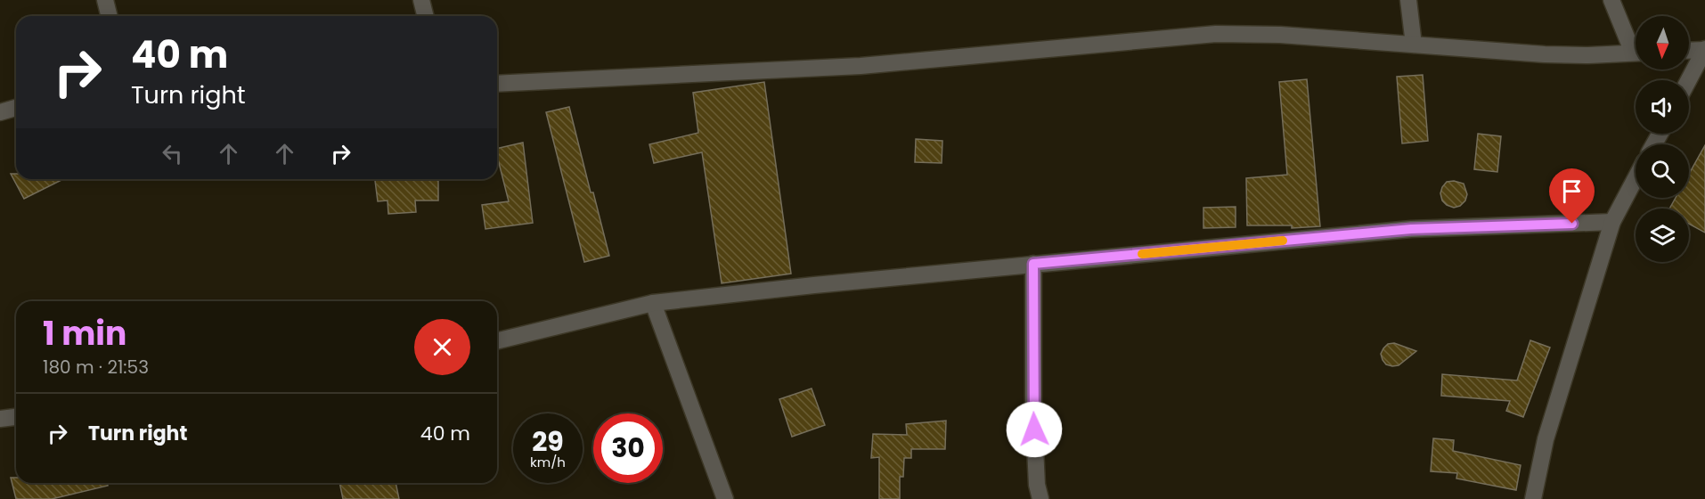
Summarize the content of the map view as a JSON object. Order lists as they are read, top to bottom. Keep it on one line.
{"north":"bottom","page":{"turn":["40 m","Turn right"],"heading":["1 min","180 m · 21:53"],"list":[{"name":"Turn right","value":"40 m"}],"speed":"29 km/h","limit":"30"}}
